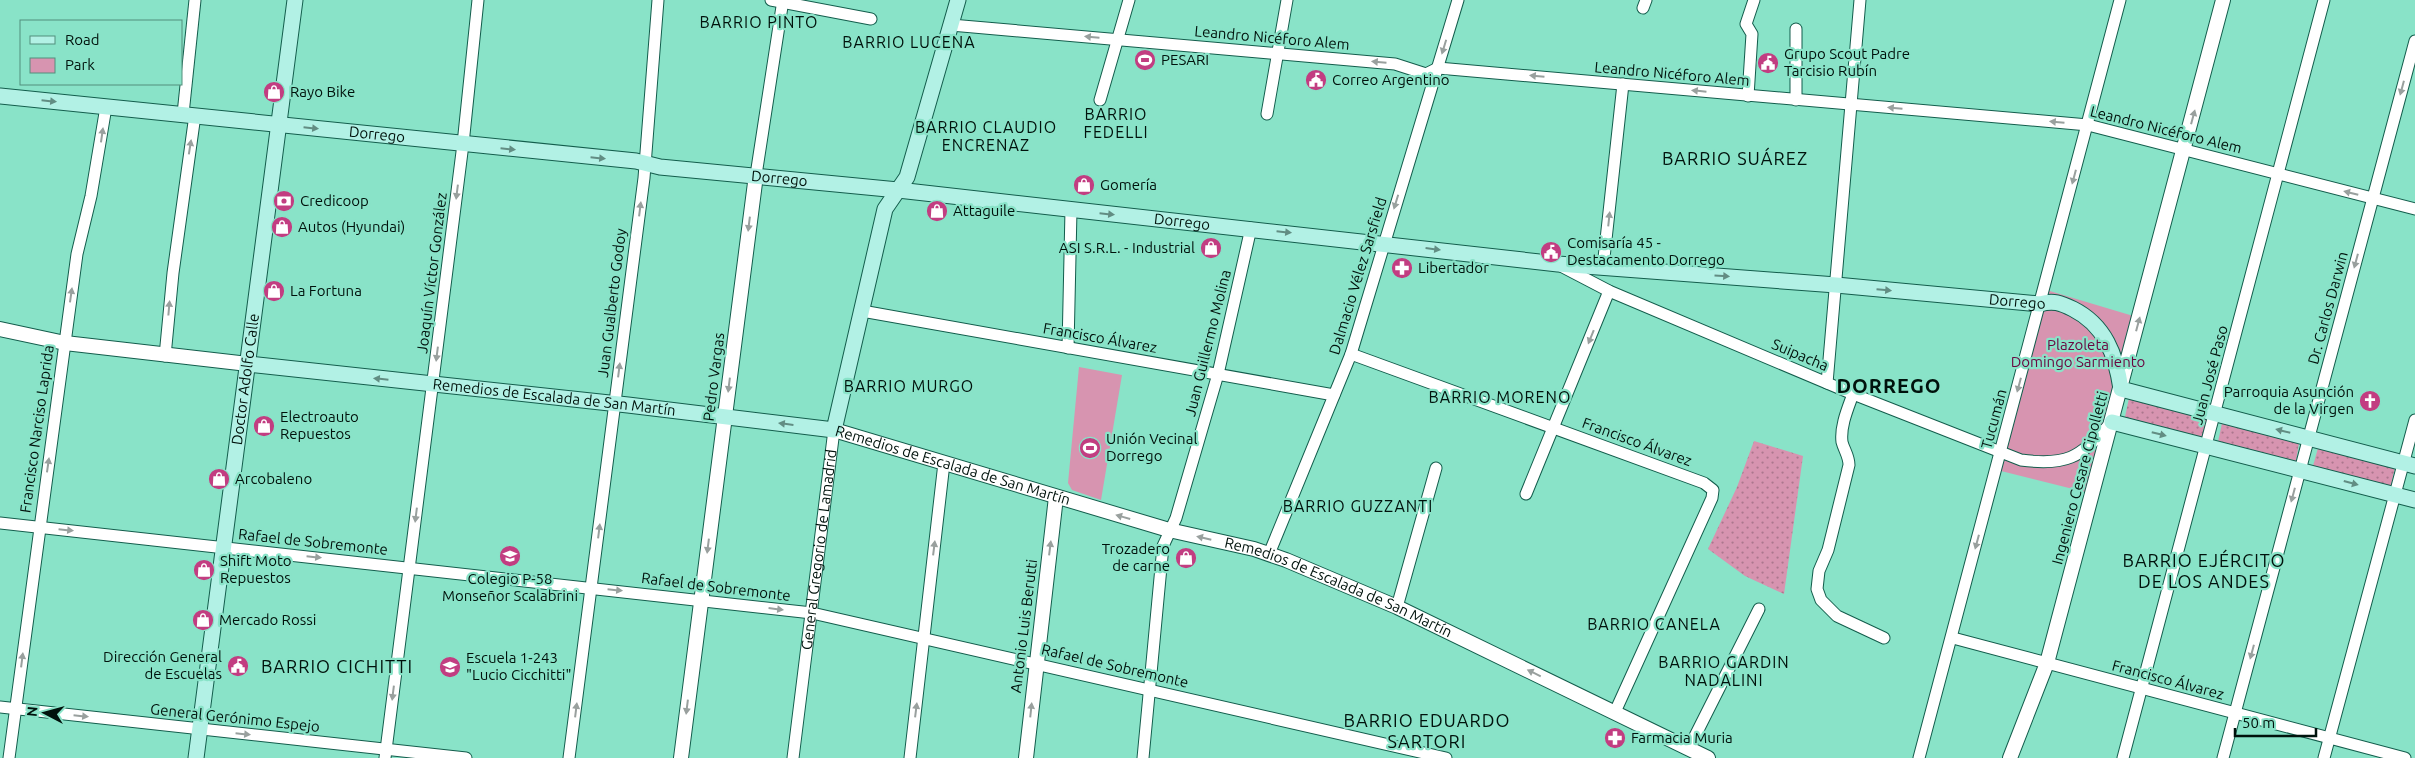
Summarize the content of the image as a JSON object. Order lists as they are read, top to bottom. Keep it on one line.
{"streets":{"main road":["Dorrego","Doctor Adolfo Calle","Remedios de Escalada de San Martín","General Gregorio de Lamadrid"],"street":["Leandro Nicéforo Alem","Joaquín Víctor González","Dalmacio Vélez Sarsfield","Juan Gualberto Godoy","Dr. Carlos Darwin","Francisco Álvarez","Juan Guillermo Molina","Suipacha","Juan José Paso","Pedro Vargas","Tucumán","Francisco Narciso Laprida","Ingeniero Cesare Cipolletti","Rafael de Sobremonte","Antonio Luis Berutti","General Gerónimo Espejo"]},"crossings":[["Leandro Nicéforo Alem","Dalmacio Vélez Sarsfield"],["Leandro Nicéforo Alem","Dr. Carlos Darwin"],["Leandro Nicéforo Alem","Juan José Paso"],["Leandro Nicéforo Alem","Tucumán"],["Leandro Nicéforo Alem","Ingeniero Cesare Cipolletti"],["Leandro Nicéforo Alem","General Gregorio de Lamadrid"],["Dorrego","Joaquín Víctor González"],["Dorrego","Dalmacio Vélez Sarsfield"],["Dorrego","Juan Gualberto Godoy"],["Dorrego","Juan Guillermo Molina"],["Dorrego","Suipacha"],["Dorrego","Pedro Vargas"],["Dorrego","Doctor Adolfo Calle"],["Dorrego","Tucumán"],["Dorrego","Francisco Narciso Laprida"],["Dorrego","Ingeniero Cesare Cipolletti"],["Dorrego","General Gregorio de Lamadrid"],["Joaquín Víctor González","Remedios de Escalada de San Martín"],["Joaquín Víctor González","Rafael de Sobremonte"],["Joaquín Víctor González","General Gerónimo Espejo"],["Dalmacio Vélez Sarsfield","Francisco Álvarez"],["Dalmacio Vélez Sarsfield","Remedios de Escalada de San Martín"],["Juan Gualberto Godoy","Remedios de Escalada de San Martín"],["Juan Gualberto Godoy","Rafael de Sobremonte"],["Dr. Carlos Darwin","Francisco Álvarez"],["Francisco Álvarez","Juan Guillermo Molina"],["Francisco Álvarez","Juan José Paso"],["Francisco Álvarez","Remedios de Escalada de San Martín"],["Francisco Álvarez","Tucumán"],["Francisco Álvarez","Ingeniero Cesare Cipolletti"],["Francisco Álvarez","General Gregorio de Lamadrid"],["Juan Guillermo Molina","Remedios de Escalada de San Martín"],["Juan Guillermo Molina","Rafael de Sobremonte"],["Suipacha","Tucumán"],["Suipacha","Ingeniero Cesare Cipolletti"],["Pedro Vargas","Remedios de Escalada de San Martín"],["Pedro Vargas","Rafael de Sobremonte"],["Doctor Adolfo Calle","Remedios de Escalada de San Martín"],["Doctor Adolfo Calle","Rafael de Sobremonte"],["Doctor Adolfo Calle","General Gerónimo Espejo"],["Remedios de Escalada de San Martín","Francisco Narciso Laprida"],["Remedios de Escalada de San Martín","General Gregorio de Lamadrid"],["Remedios de Escalada de San Martín","Antonio Luis Berutti"],["Francisco Narciso Laprida","Rafael de Sobremonte"],["Francisco Narciso Laprida","General Gerónimo Espejo"],["Rafael de Sobremonte","General Gregorio de Lamadrid"],["Rafael de Sobremonte","Antonio Luis Berutti"]],"one_way":["Leandro Nicéforo Alem","Dorrego","Joaquín Víctor González","Dalmacio Vélez Sarsfield","Juan Gualberto Godoy","Pedro Vargas","Remedios de Escalada de San Martín","Tucumán","Ingeniero Cesare Cipolletti","Rafael de Sobremonte","General Gerónimo Espejo"],"districts":["BARRIO PINTO","BARRIO LUCENA","BARRIO FEDELLI","BARRIO CLAUDIO ENCRENAZ","BARRIO SUÁREZ","BARRIO MURGO","DORREGO","BARRIO MORENO","BARRIO GUZZANTI","BARRIO EJÉRCITO DE LOS ANDES","BARRIO CANELA","BARRIO GARDIN NADALINI","BARRIO CICHITTI","BARRIO EDUARDO SARTORI"],"parks":["Plazoleta Domingo Sarmiento"],"places":{"sports":["PESARI","Unión Vecinal Dorrego"],"public building":["Grupo Scout Padre Tarcisio Rubín","Correo Argentino","Comisaría 45 - Destacamento Dorrego","Dirección General de Escuelas"],"shop":["Rayo Bike","Gomería","Attaguile","Autos (Hyundai)","ASI S.R.L. - Industrial","La Fortuna","Electroauto Repuestos","Arcobaleno","Trozadero de carne","Shift Moto Repuestos","Mercado Rossi"],"bank":["Credicoop"],"pharmacy":["Libertador","Farmacia Muria"],"church":["Parroquia Asunción de la Virgen"],"school or university":["Colegio P-58 Monseñor Scalabrini","Escuela 1-243 \"Lucio Cicchitti\""]},"legend":["Road","Park"],"scale_bar":"50 m","north":"left"}
